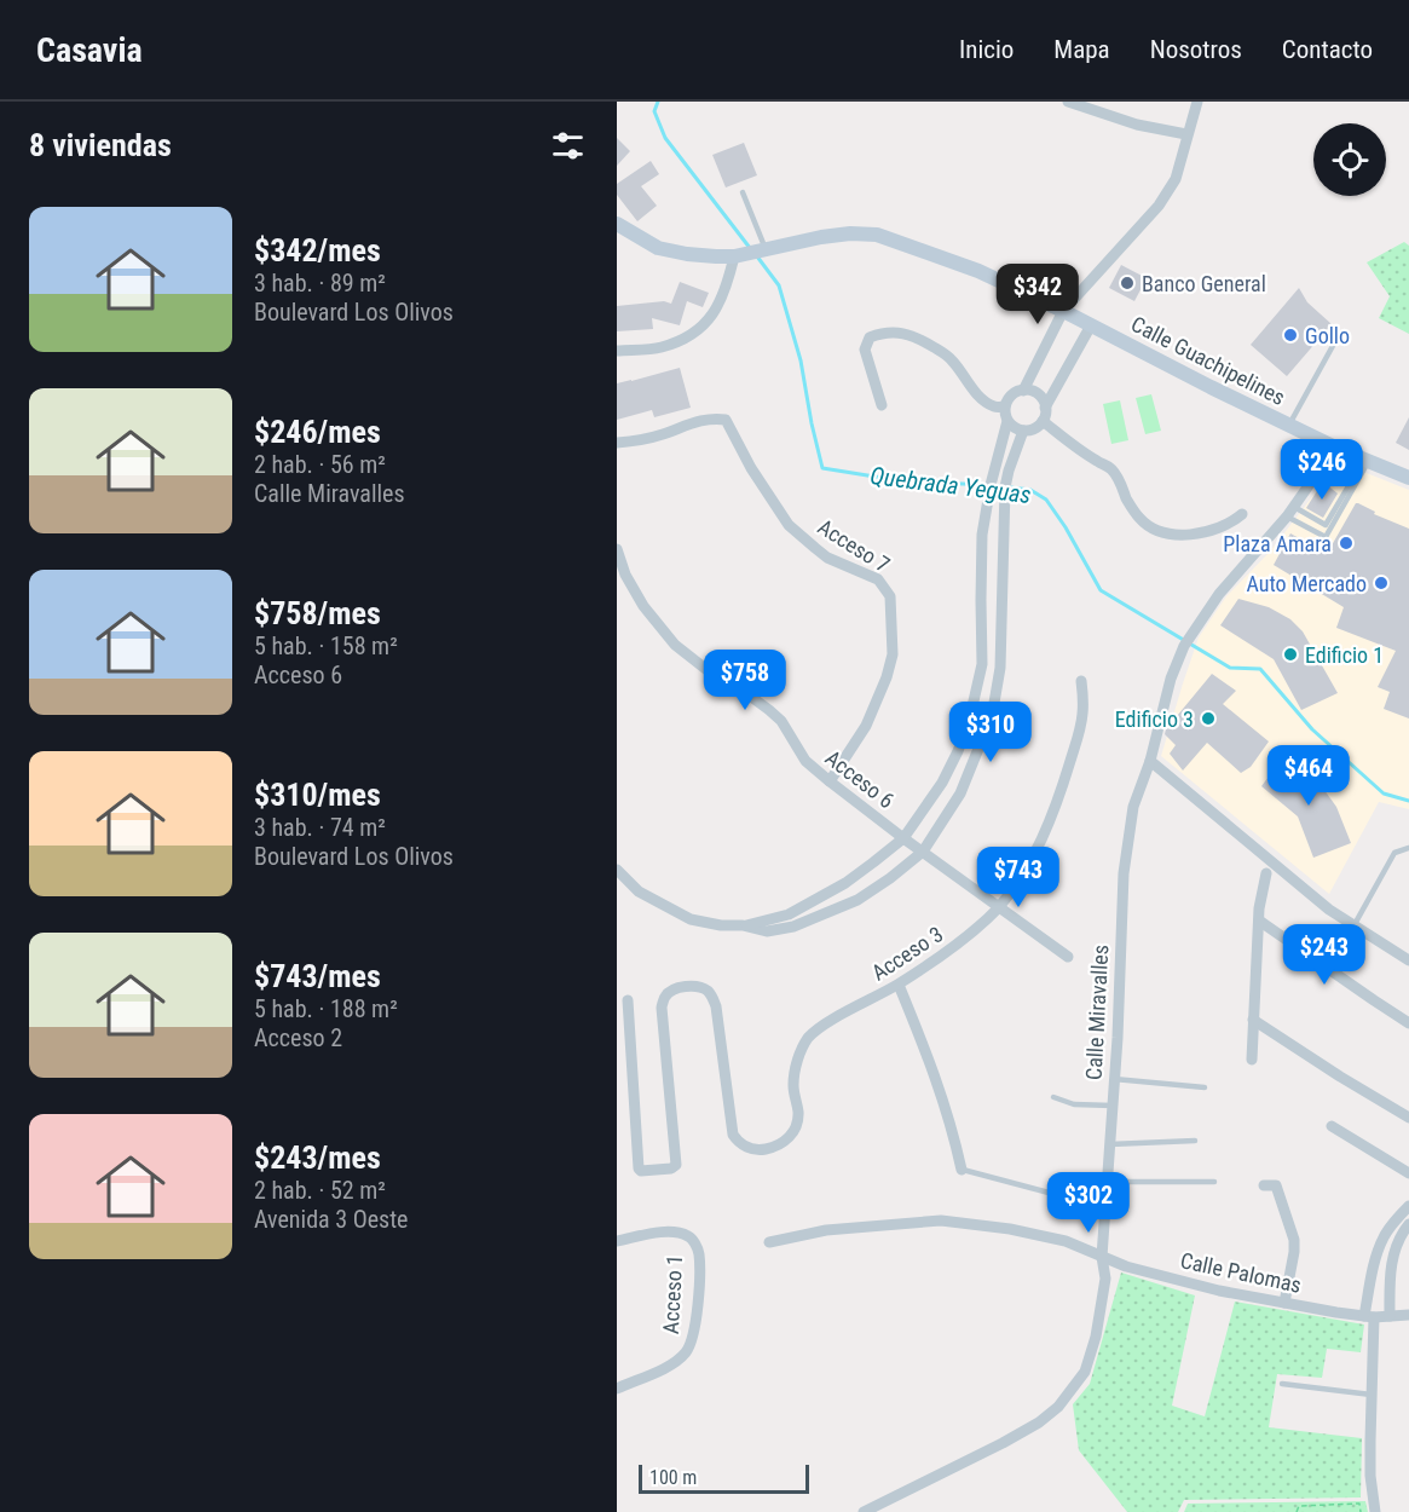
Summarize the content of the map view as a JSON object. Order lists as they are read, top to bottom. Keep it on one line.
{"streets":{"street":["Calle Guachipelines","Acceso 7","Acceso 6","Acceso 3","Calle Miravalles","Calle Palomas","Acceso 1"]},"crossings":[["Calle Guachipelines","Calle Miravalles"],["Acceso 7","Acceso 6"],["Acceso 6","Acceso 3"],["Calle Miravalles","Calle Palomas"]],"water":["Quebrada Yeguas"],"places":["Banco General","Gollo","Plaza Amara","Auto Mercado","Edificio 1","Edificio 3"],"scale_bar":"100 m","page":{"header":"Casavia","nav":["Inicio","Mapa","Nosotros","Contacto"],"heading":"8 viviendas","list":[{"name":"$342/mes","note":"3 hab. · 89 m² · Boulevard Los Olivos"},{"name":"$246/mes","note":"2 hab. · 56 m² · Calle Miravalles"},{"name":"$758/mes","note":"5 hab. · 158 m² · Acceso 6"},{"name":"$310/mes","note":"3 hab. · 74 m² · Boulevard Los Olivos"},{"name":"$743/mes","note":"5 hab. · 188 m² · Acceso 2"},{"name":"$243/mes","note":"2 hab. · 52 m² · Avenida 3 Oeste"}],"price":["$342","$246","$758","$310","$464","$743","$243","$302"],"scale":"100 m"}}
